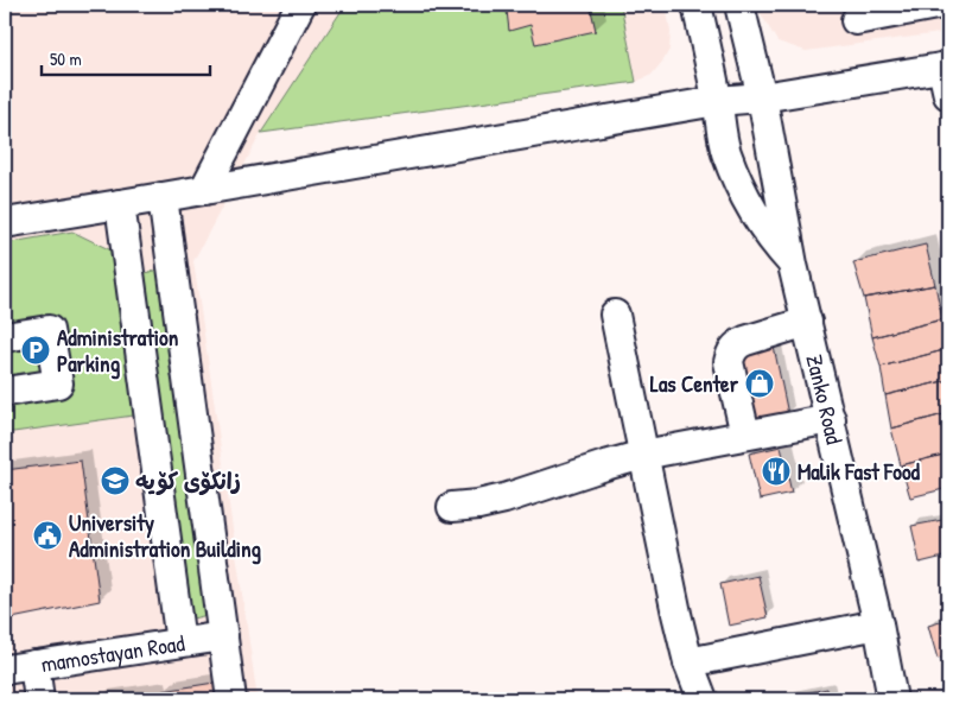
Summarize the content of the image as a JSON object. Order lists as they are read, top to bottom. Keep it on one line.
{"streets":{"street":["Zanko Road","mamostayan Road"]},"places":{"parking":["Administration Parking"],"shop":["Las Center"],"restaurant":["Malik Fast Food"],"school or university":["زانکۆی کۆیە"],"public building":["University Administration Building"]},"scale_bar":"50 m"}
